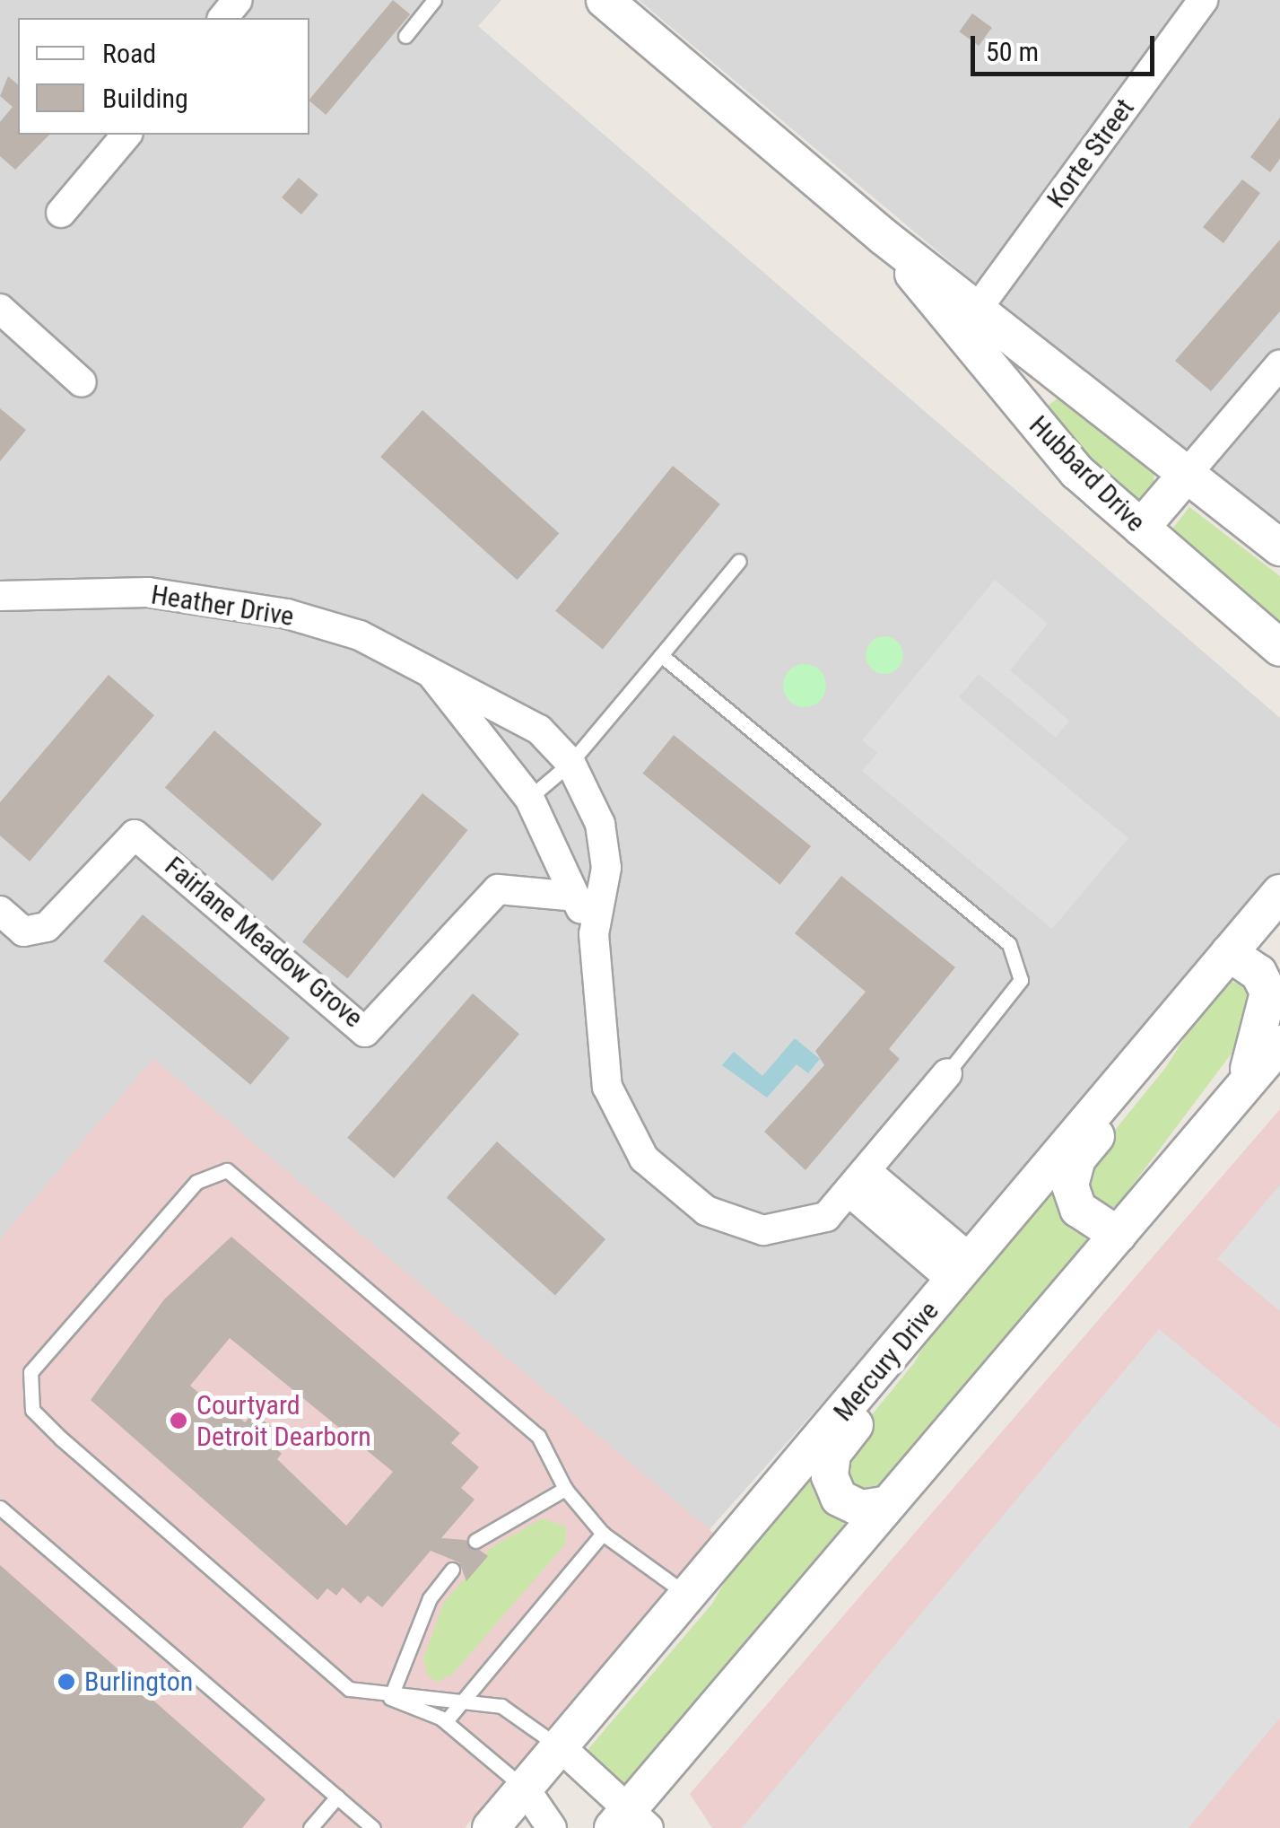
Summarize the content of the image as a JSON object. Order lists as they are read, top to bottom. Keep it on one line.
{"streets":{"street":["Korte Street","Hubbard Drive","Heather Drive","Fairlane Meadow Grove","Mercury Drive"]},"crossings":[["Korte Street","Hubbard Drive"],["Heather Drive","Fairlane Meadow Grove"]],"places":["Courtyard Detroit Dearborn","Burlington"],"legend":["Road","Building"],"scale_bar":"50 m"}
